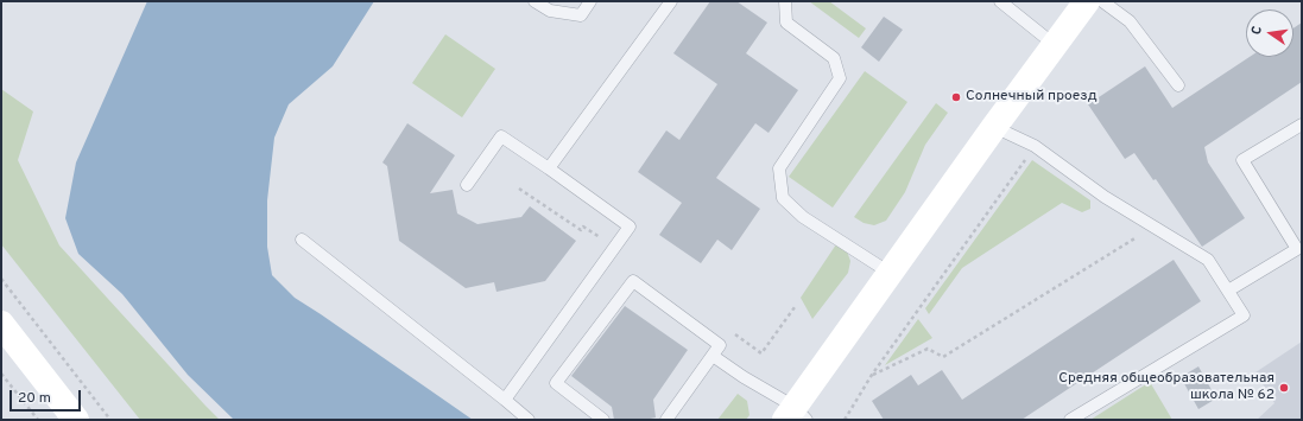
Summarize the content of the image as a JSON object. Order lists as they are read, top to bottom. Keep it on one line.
{"places":["Солнечный проезд","Средняя общеобразовательная школа № 62"],"scale_bar":"20 m","north":"left"}
